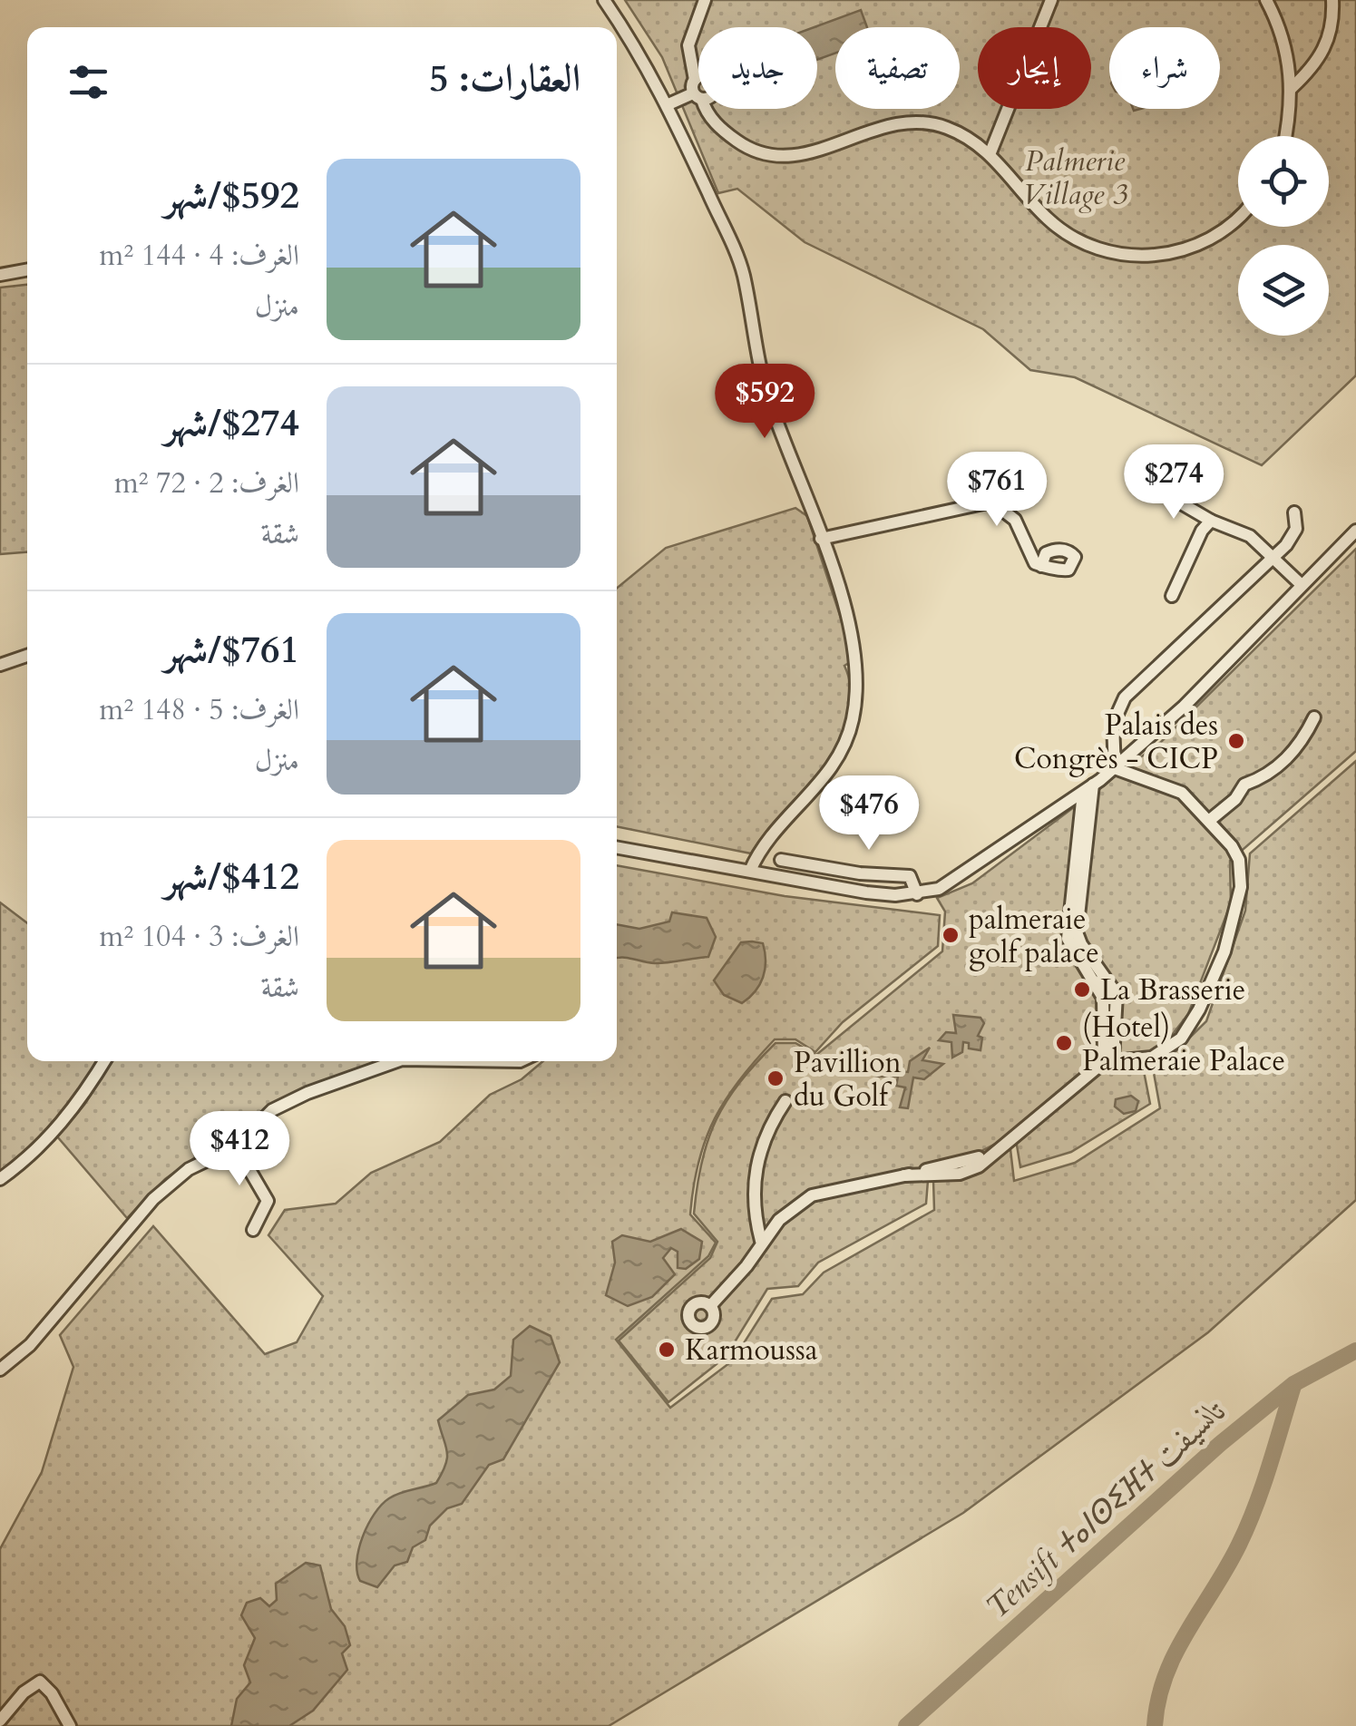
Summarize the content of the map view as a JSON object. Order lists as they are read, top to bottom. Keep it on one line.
{"water":["Tensift ⵜⴰⵏⵙⵉⴼⵜ تانسيفت"],"parks":["Palmerie Village 3"],"places":["Palais des Congrès - CICP","palmeraie golf palace","La Brasserie","(Hotel) Palmeraie Palace","Pavillion du Golf","Karmoussa"],"page":{"chip":["شراء","إيجار","تصفية","جديد"],"heading":"العقارات: 5","list":[{"name":"$592/شهر","note":"الغرف: 4 · 144 m² · منزل"},{"name":"$274/شهر","note":"الغرف: 2 · 72 m² · شقة"},{"name":"$761/شهر","note":"الغرف: 5 · 148 m² · منزل"},{"name":"$412/شهر","note":"الغرف: 3 · 104 m² · شقة"}],"price":["$592","$274","$761","$476","$412"]}}
